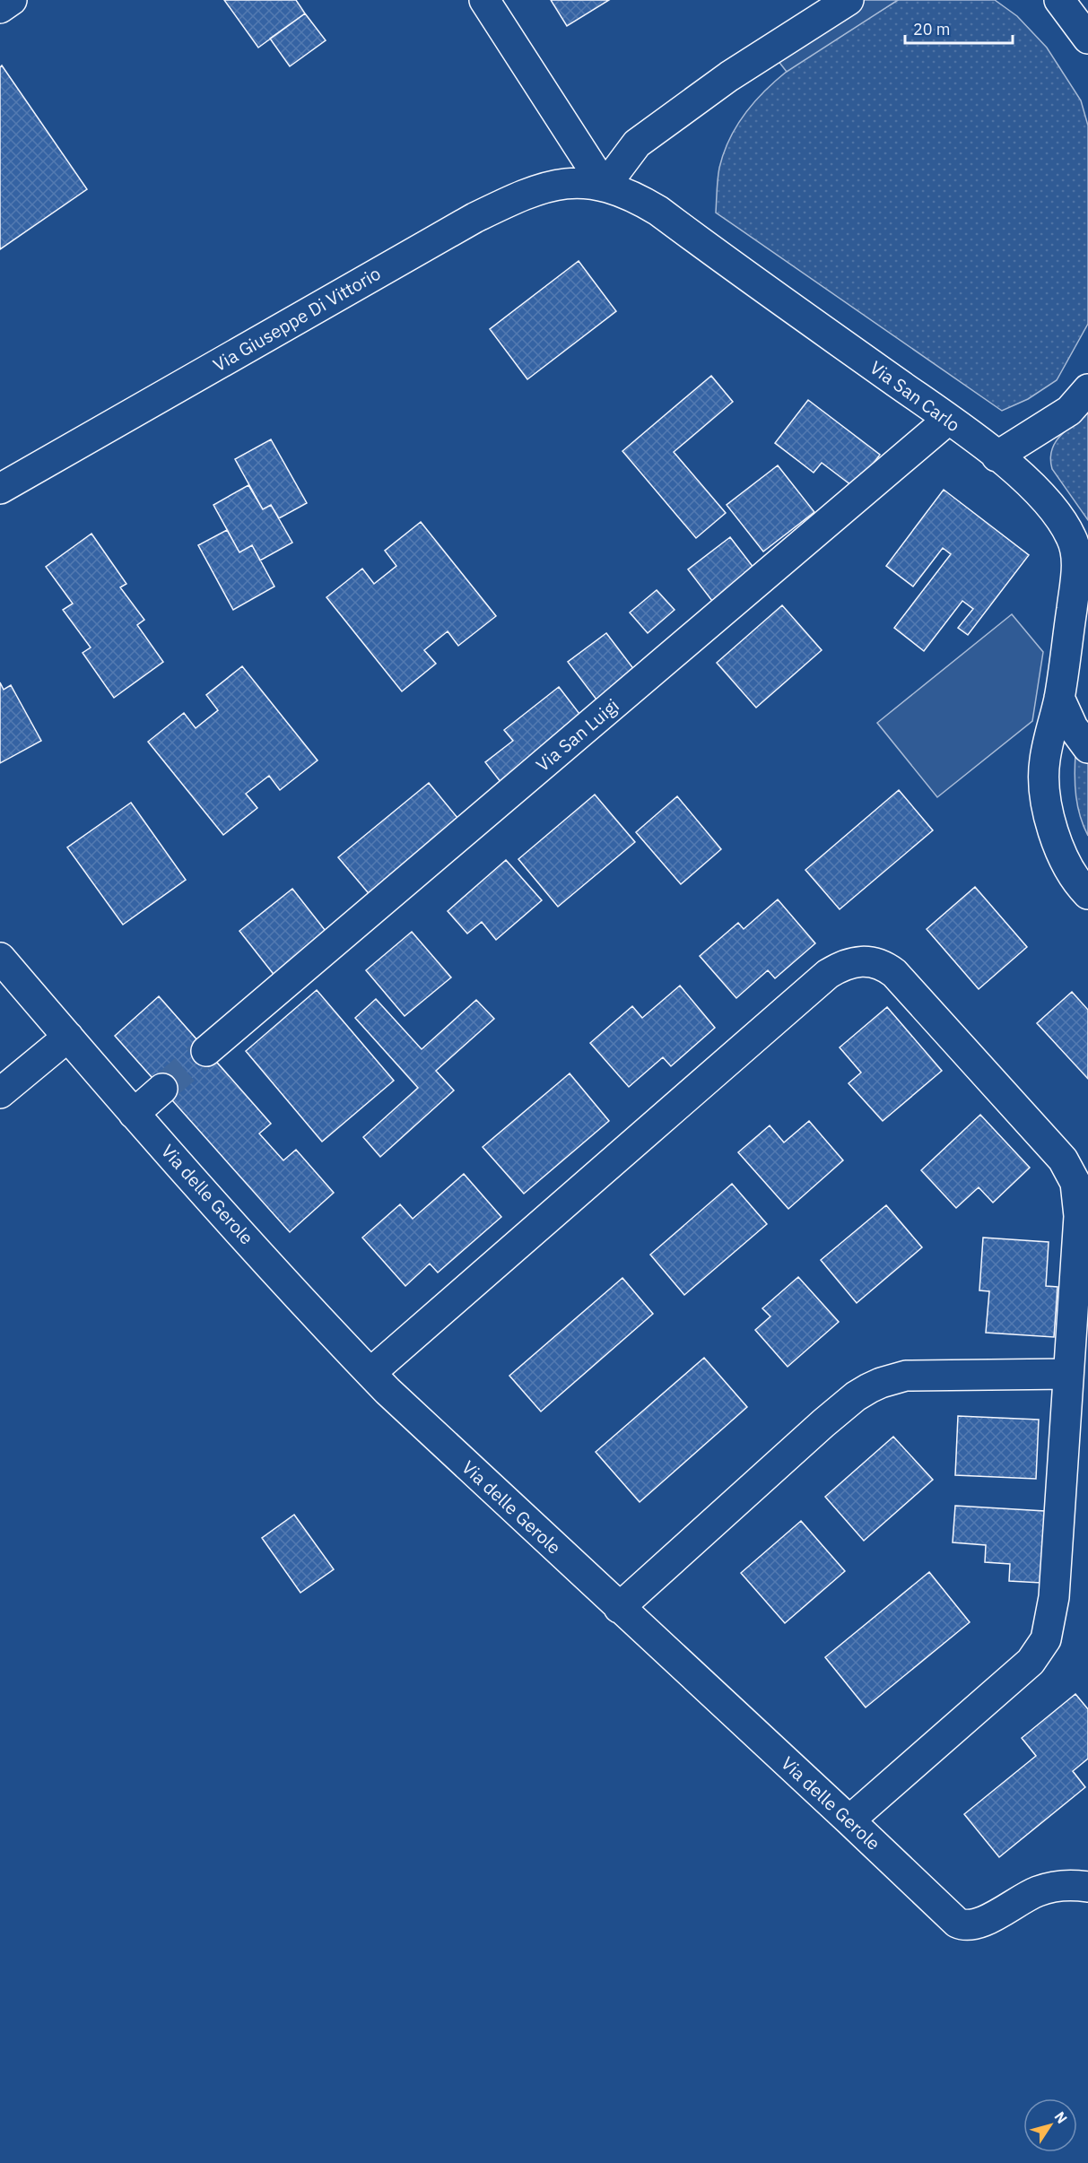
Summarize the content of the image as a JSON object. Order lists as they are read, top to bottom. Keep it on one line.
{"streets":{"street":["Via Giuseppe Di Vittorio","Via San Carlo","Via San Luigi","Via delle Gerole"]},"crossings":[["Via Giuseppe Di Vittorio","Via San Carlo"],["Via San Carlo","Via San Luigi"]],"scale_bar":"20 m","north":"top right"}
